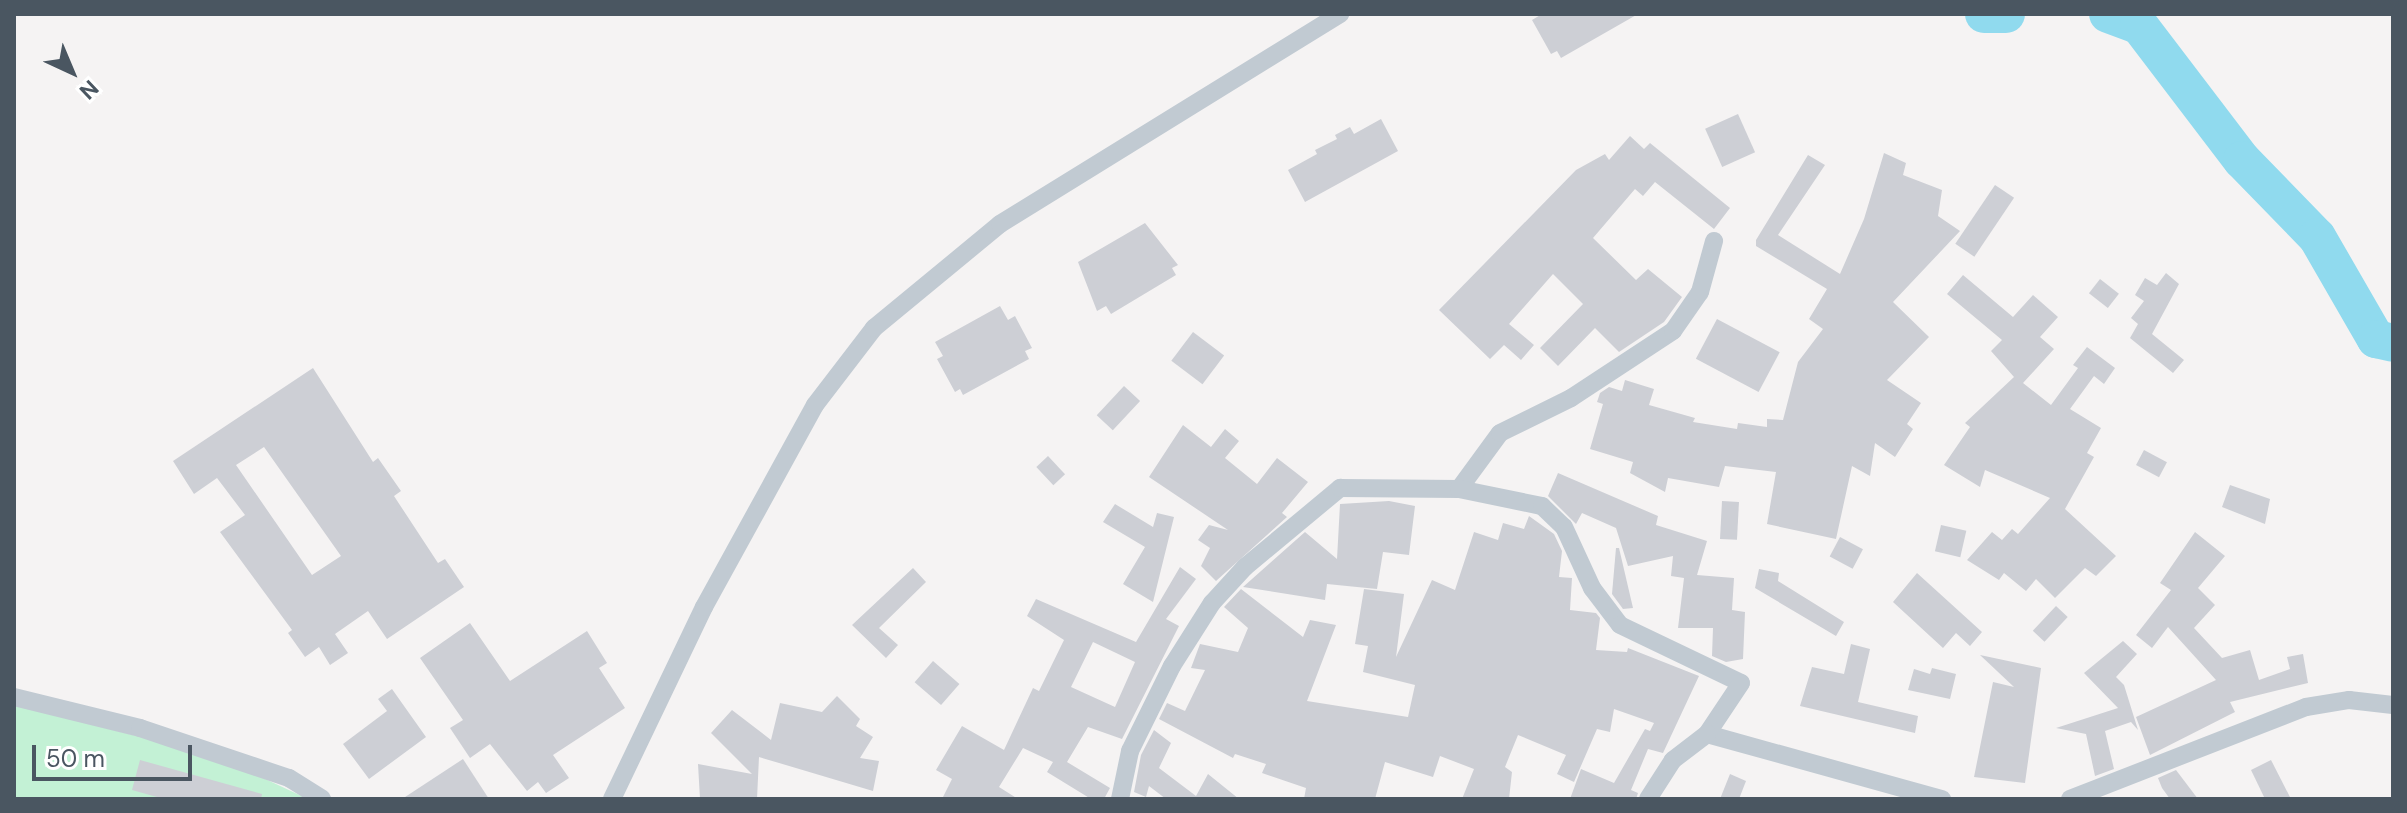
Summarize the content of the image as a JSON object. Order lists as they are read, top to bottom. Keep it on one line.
{"scale_bar":"50 m","north":"bottom right"}
